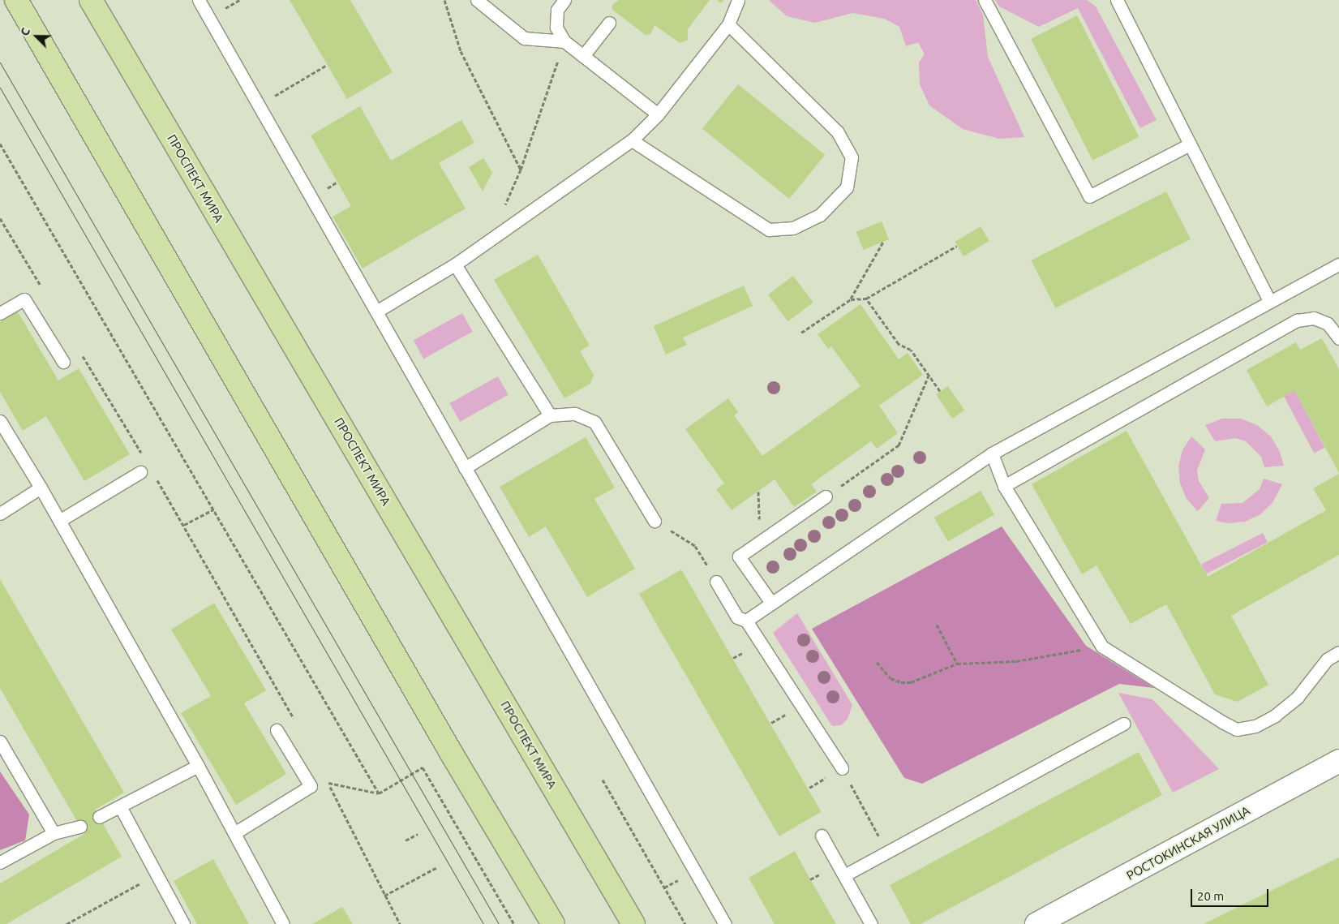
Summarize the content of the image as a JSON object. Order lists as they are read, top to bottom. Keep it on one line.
{"streets":{"main road":["ПРОСПЕКТ МИРА"],"street":["РОСТОКИНСКАЯ УЛИЦА"]},"scale_bar":"20 m","north":"top left"}
